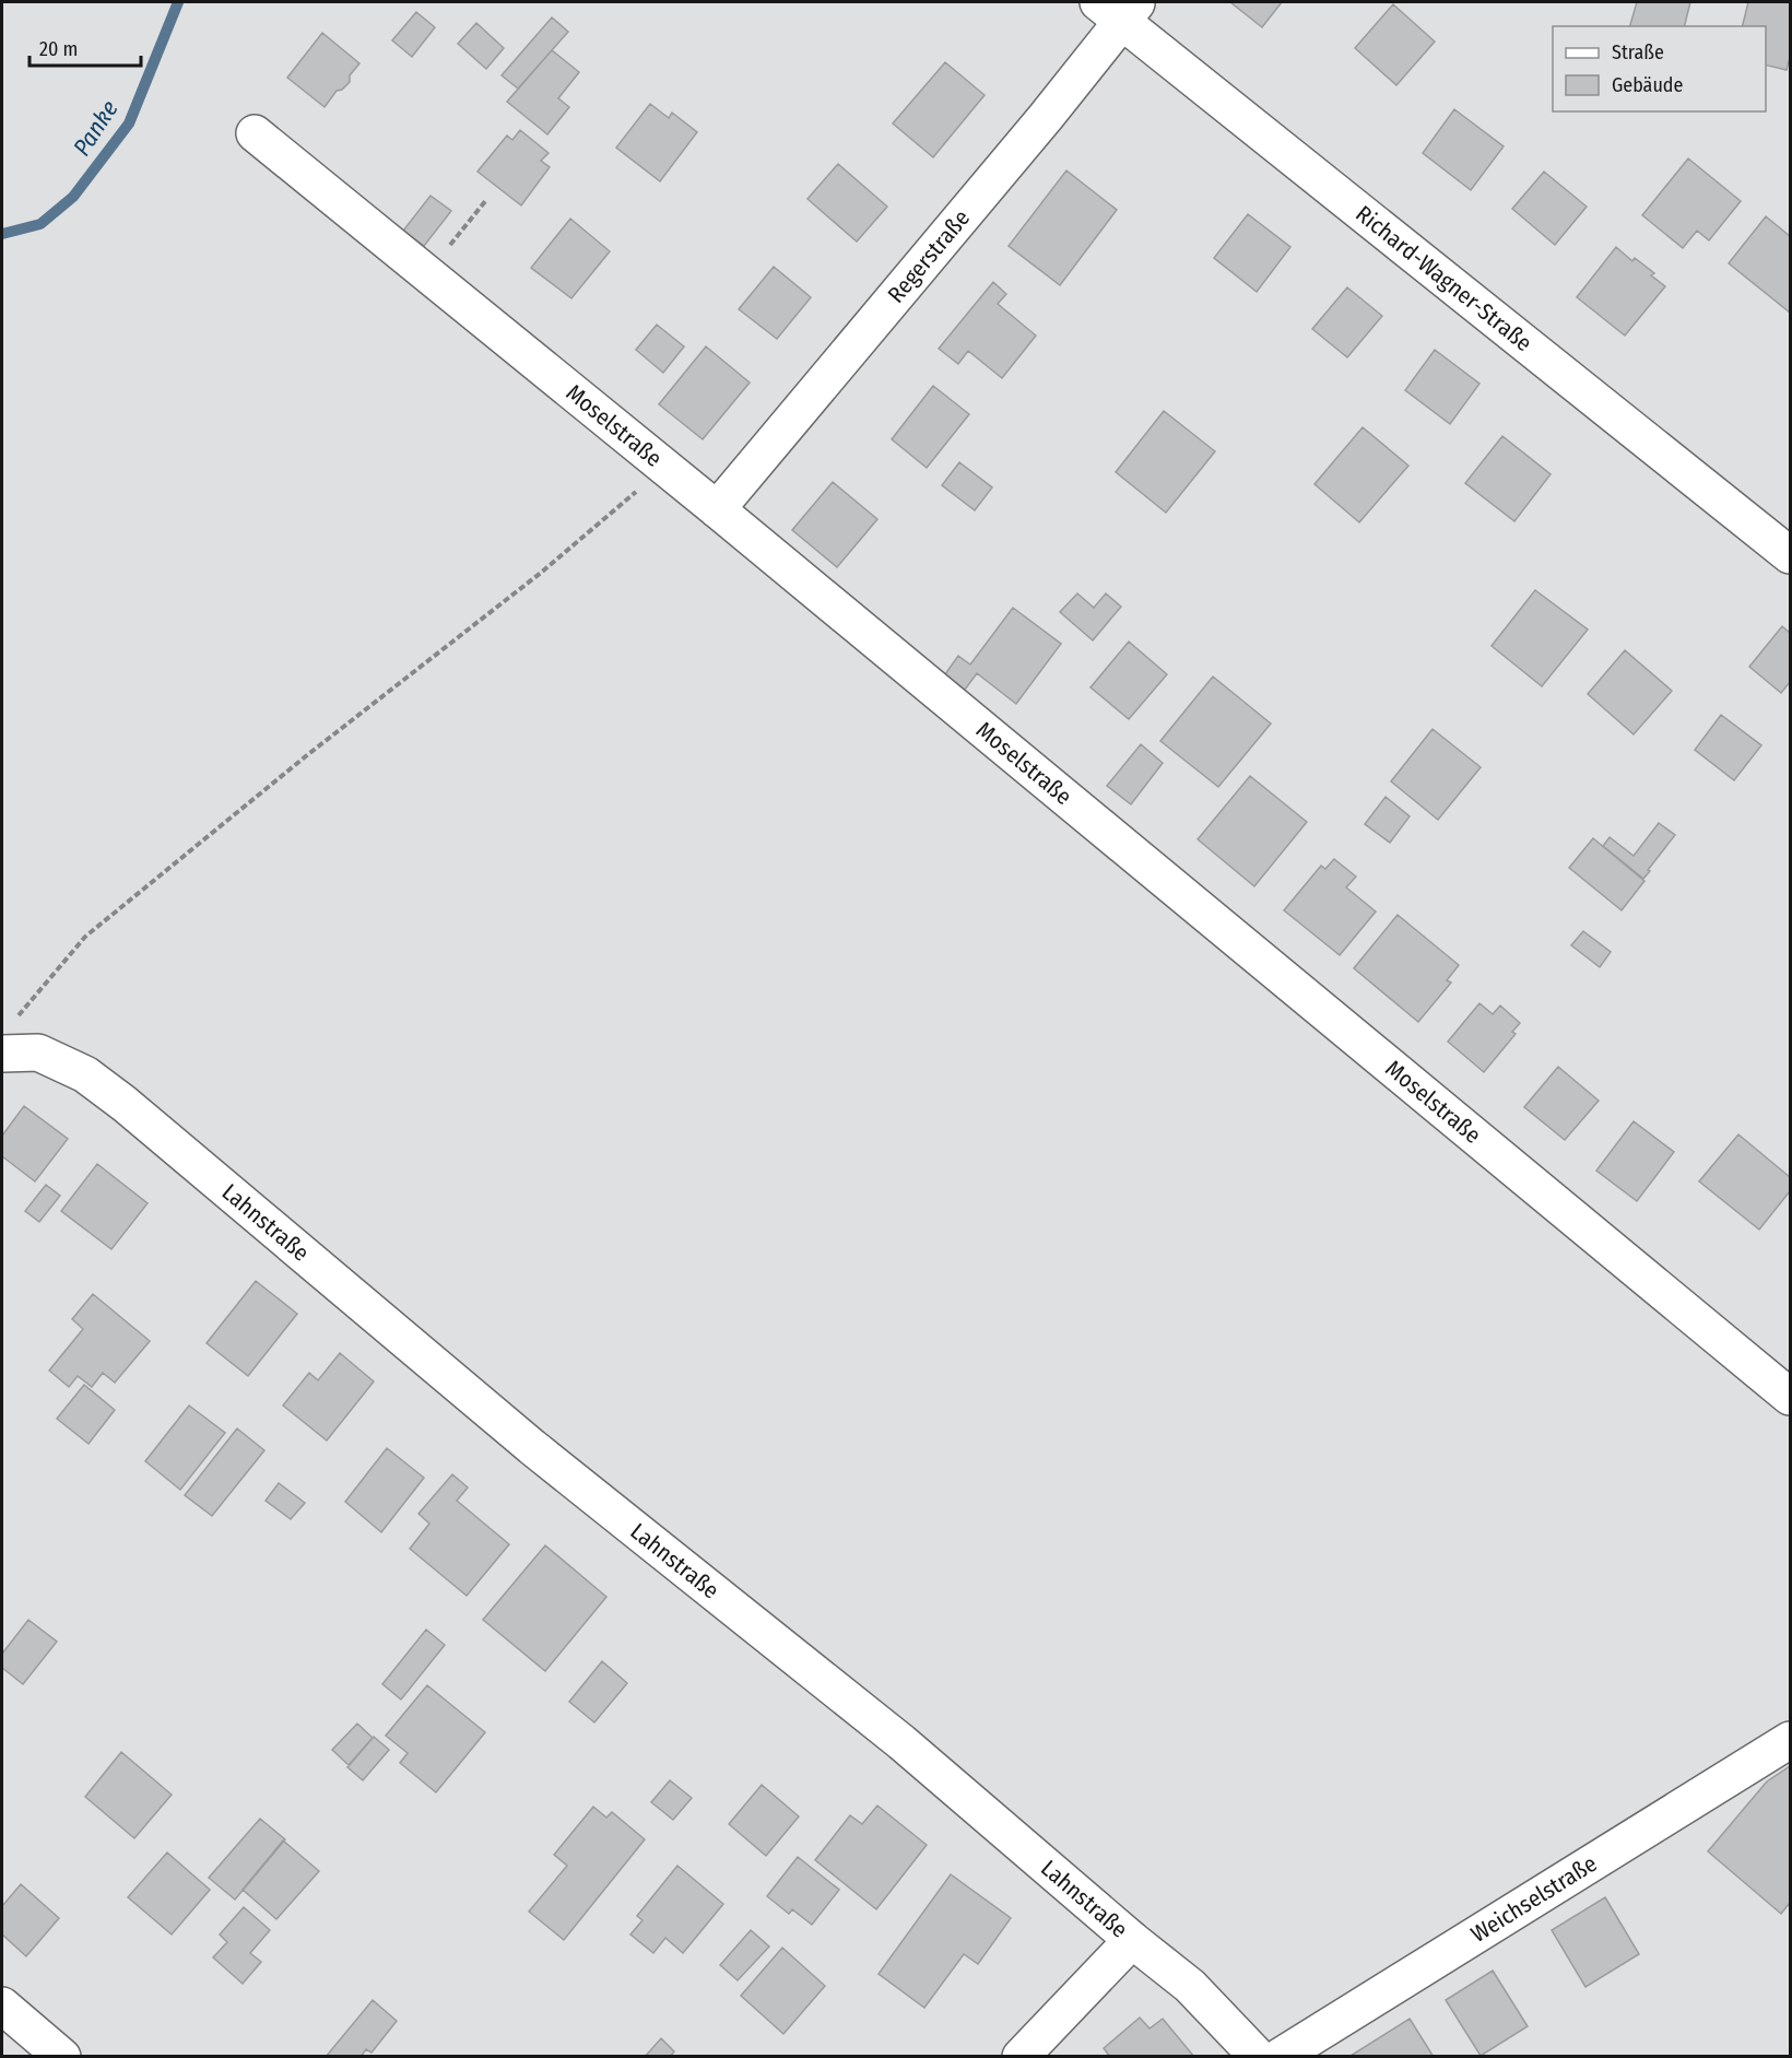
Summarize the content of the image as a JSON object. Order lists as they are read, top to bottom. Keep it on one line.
{"streets":{"street":["Regerstraße","Richard-Wagner-Straße","Moselstraße","Lahnstraße","Weichselstraße"]},"crossings":[["Regerstraße","Richard-Wagner-Straße"],["Regerstraße","Moselstraße"]],"water":["Panke"],"legend":["Straße","Gebäude"],"scale_bar":"20 m"}
